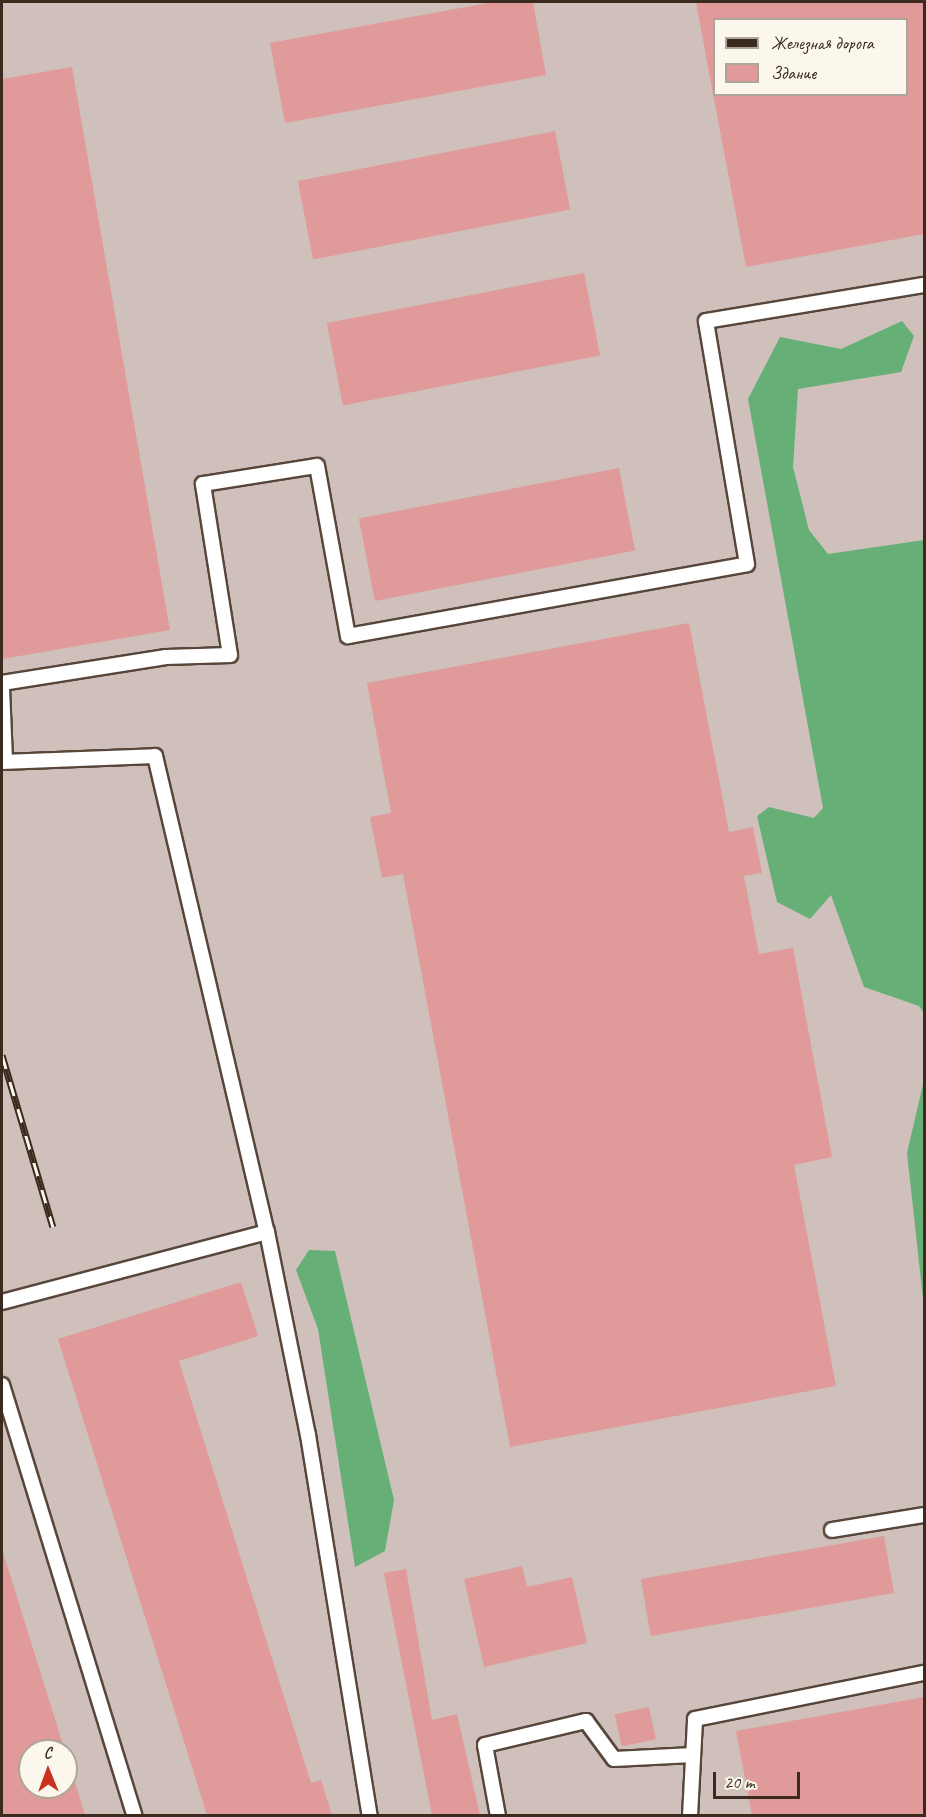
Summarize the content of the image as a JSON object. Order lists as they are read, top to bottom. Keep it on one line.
{"legend":["Железная дорога","Здание"],"scale_bar":"20 m","north":"top"}
